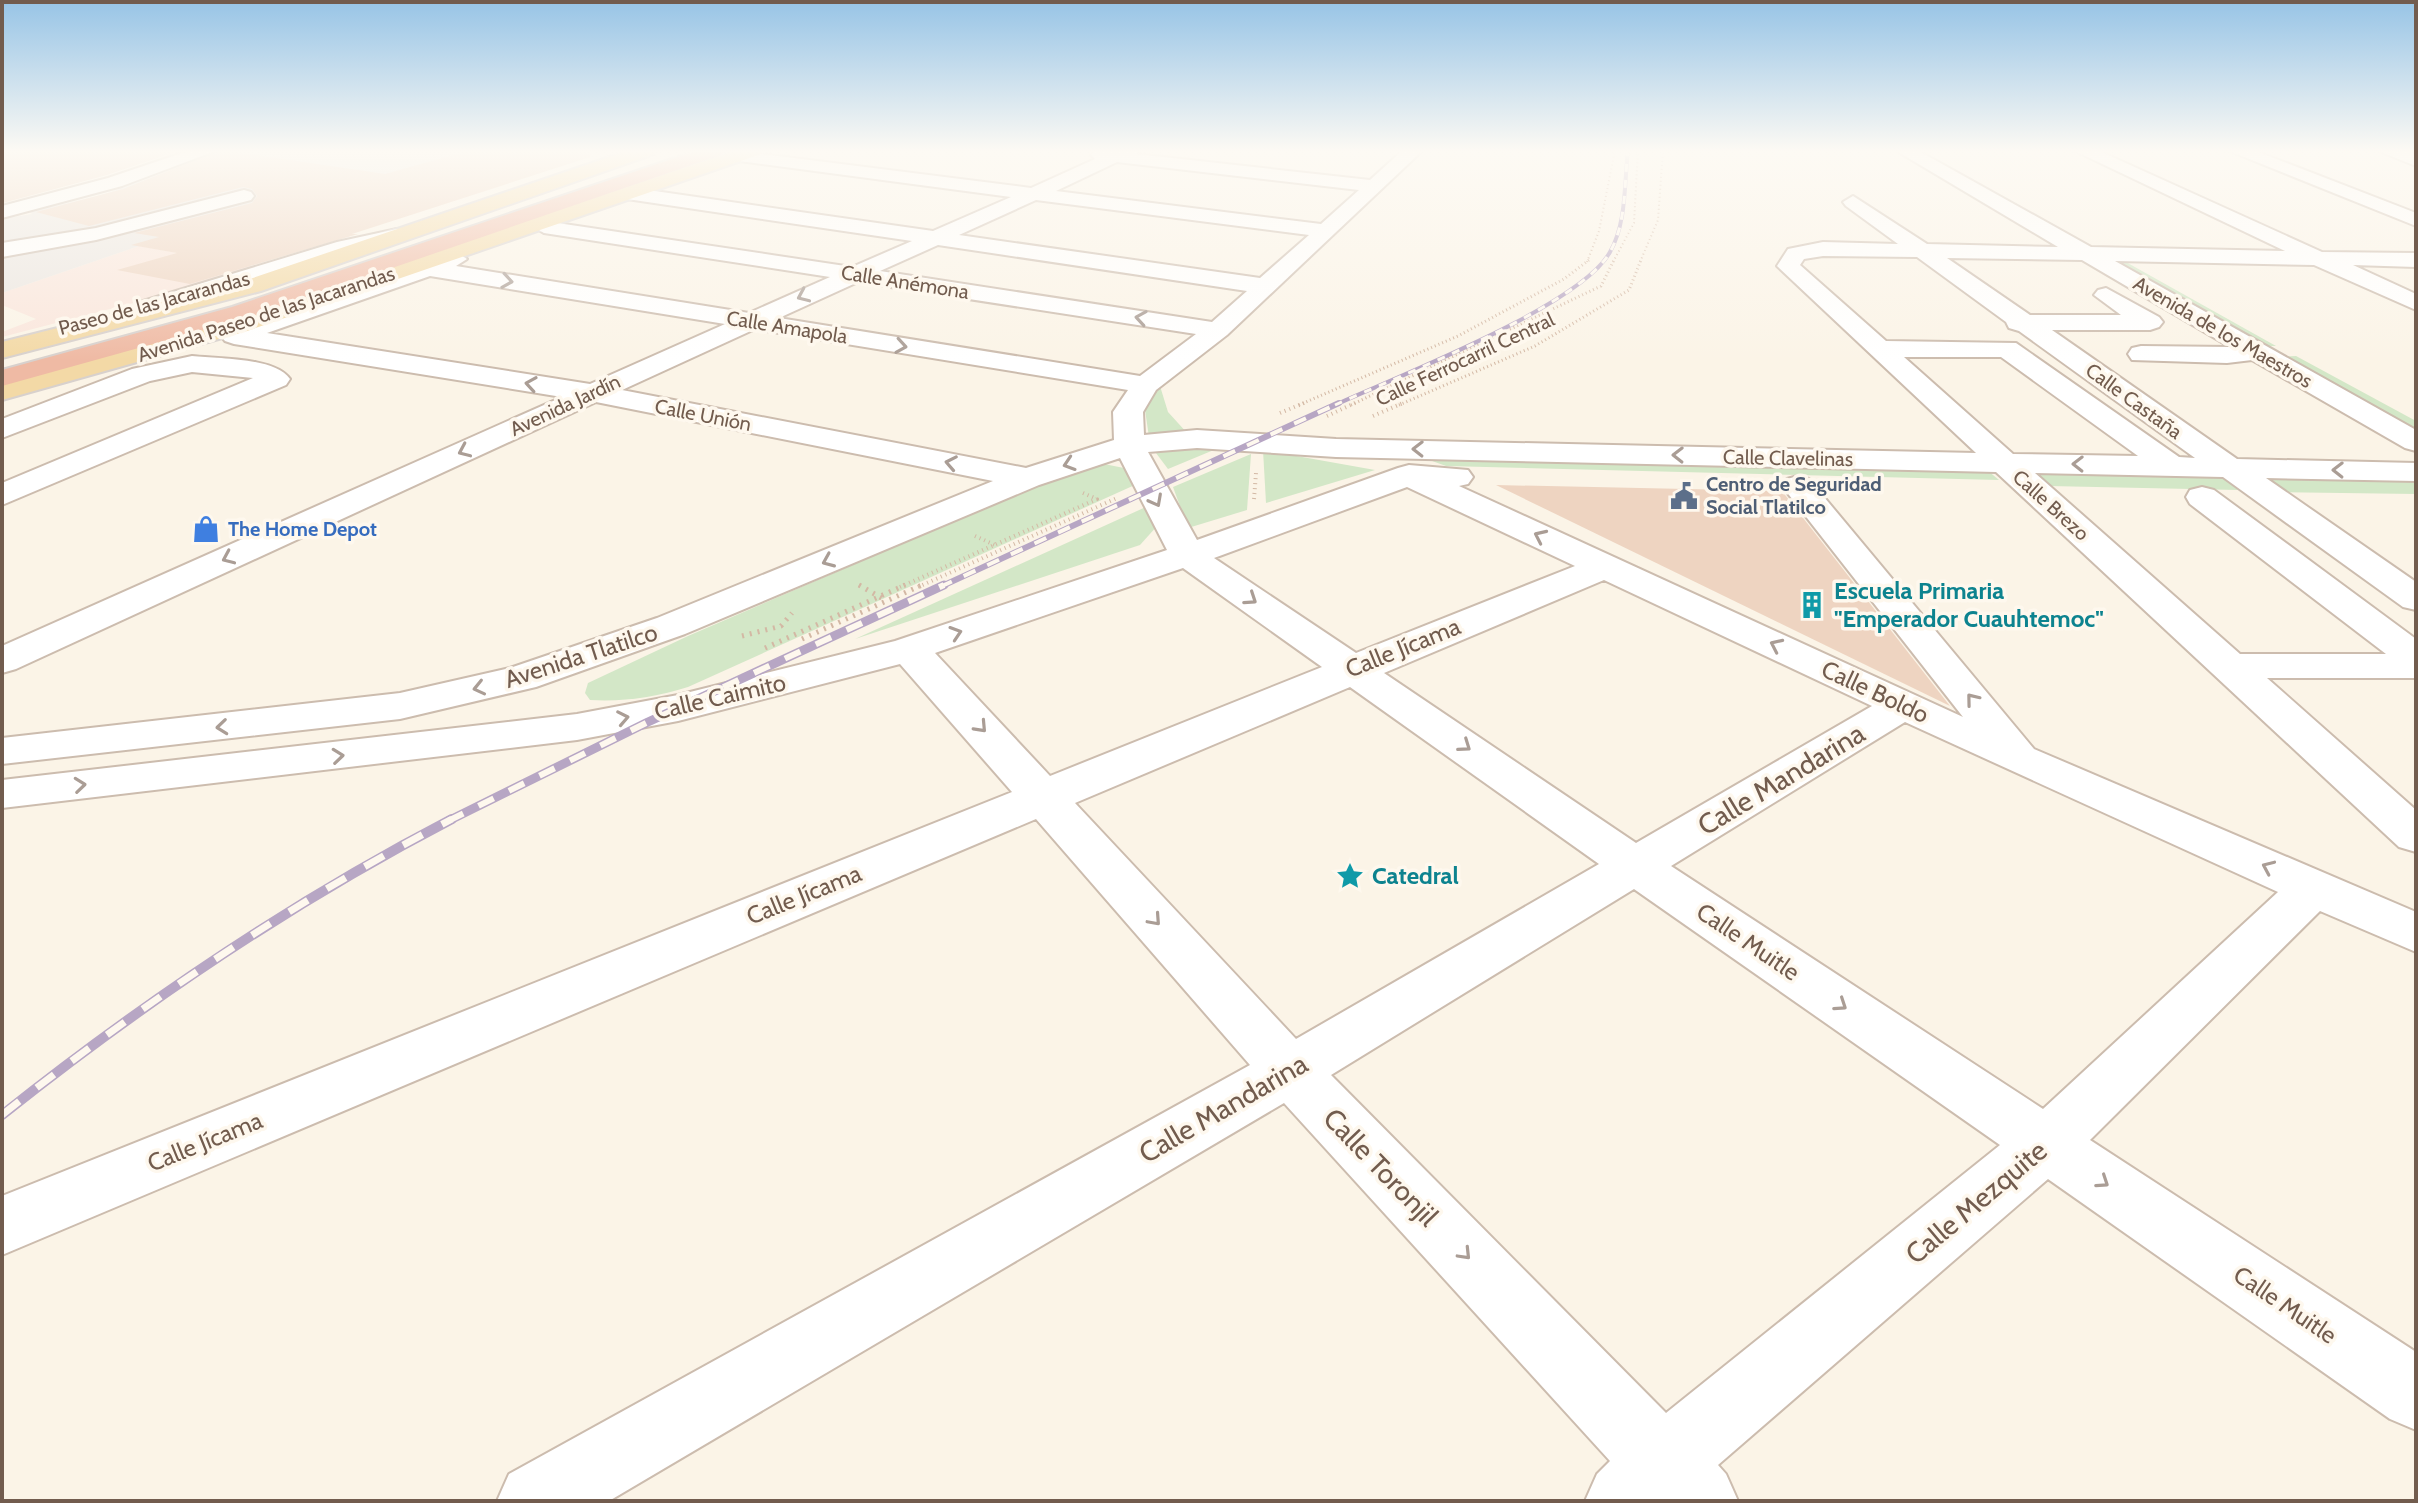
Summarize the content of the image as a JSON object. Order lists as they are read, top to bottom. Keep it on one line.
{"streets":{"main road":["Avenida Paseo de las Jacarandas"],"street":["Calle Anémona","Paseo de las Jacarandas","Calle Amapola","Avenida de los Maestros","Calle Castaña","Avenida Jardín","Calle Unión","Calle Clavelinas","Calle Brezo","Calle Jícama","Avenida Tlatilco","Calle Boldo","Calle Caimito","Calle Mandarina","Calle Muitle","Calle Toronjil","Calle Mezquite"],"path":["Calle Ferrocarril Central"]},"crossings":[["Calle Anémona","Avenida Paseo de las Jacarandas"],["Calle Anémona","Avenida Jardín"],["Paseo de las Jacarandas","Avenida Paseo de las Jacarandas"],["Calle Amapola","Avenida Jardín"],["Calle Ferrocarril Central","Calle Clavelinas"],["Calle Ferrocarril Central","Calle Boldo"],["Calle Castaña","Calle Clavelinas"],["Calle Castaña","Calle Brezo"],["Avenida Jardín","Calle Unión"],["Calle Unión","Avenida Tlatilco"],["Calle Clavelinas","Calle Brezo"],["Calle Clavelinas","Avenida Tlatilco"],["Calle Clavelinas","Calle Boldo"],["Calle Clavelinas","Calle Caimito"],["Calle Jícama","Calle Boldo"],["Calle Jícama","Calle Muitle"],["Calle Jícama","Calle Toronjil"],["Avenida Tlatilco","Calle Muitle"],["Calle Boldo","Calle Caimito"],["Calle Boldo","Calle Mandarina"],["Calle Boldo","Calle Mezquite"],["Calle Caimito","Calle Muitle"],["Calle Caimito","Calle Toronjil"],["Calle Mandarina","Calle Muitle"],["Calle Mandarina","Calle Toronjil"],["Calle Muitle","Calle Mezquite"],["Calle Toronjil","Calle Mezquite"]],"one_way":["Calle Muitle","Calle Toronjil"],"places":{"public building":["Centro de Seguridad Social Tlatilco"],"shop":["The Home Depot"],"building":["Escuela Primaria \"Emperador Cuauhtemoc\""],"place":["Catedral"]}}
